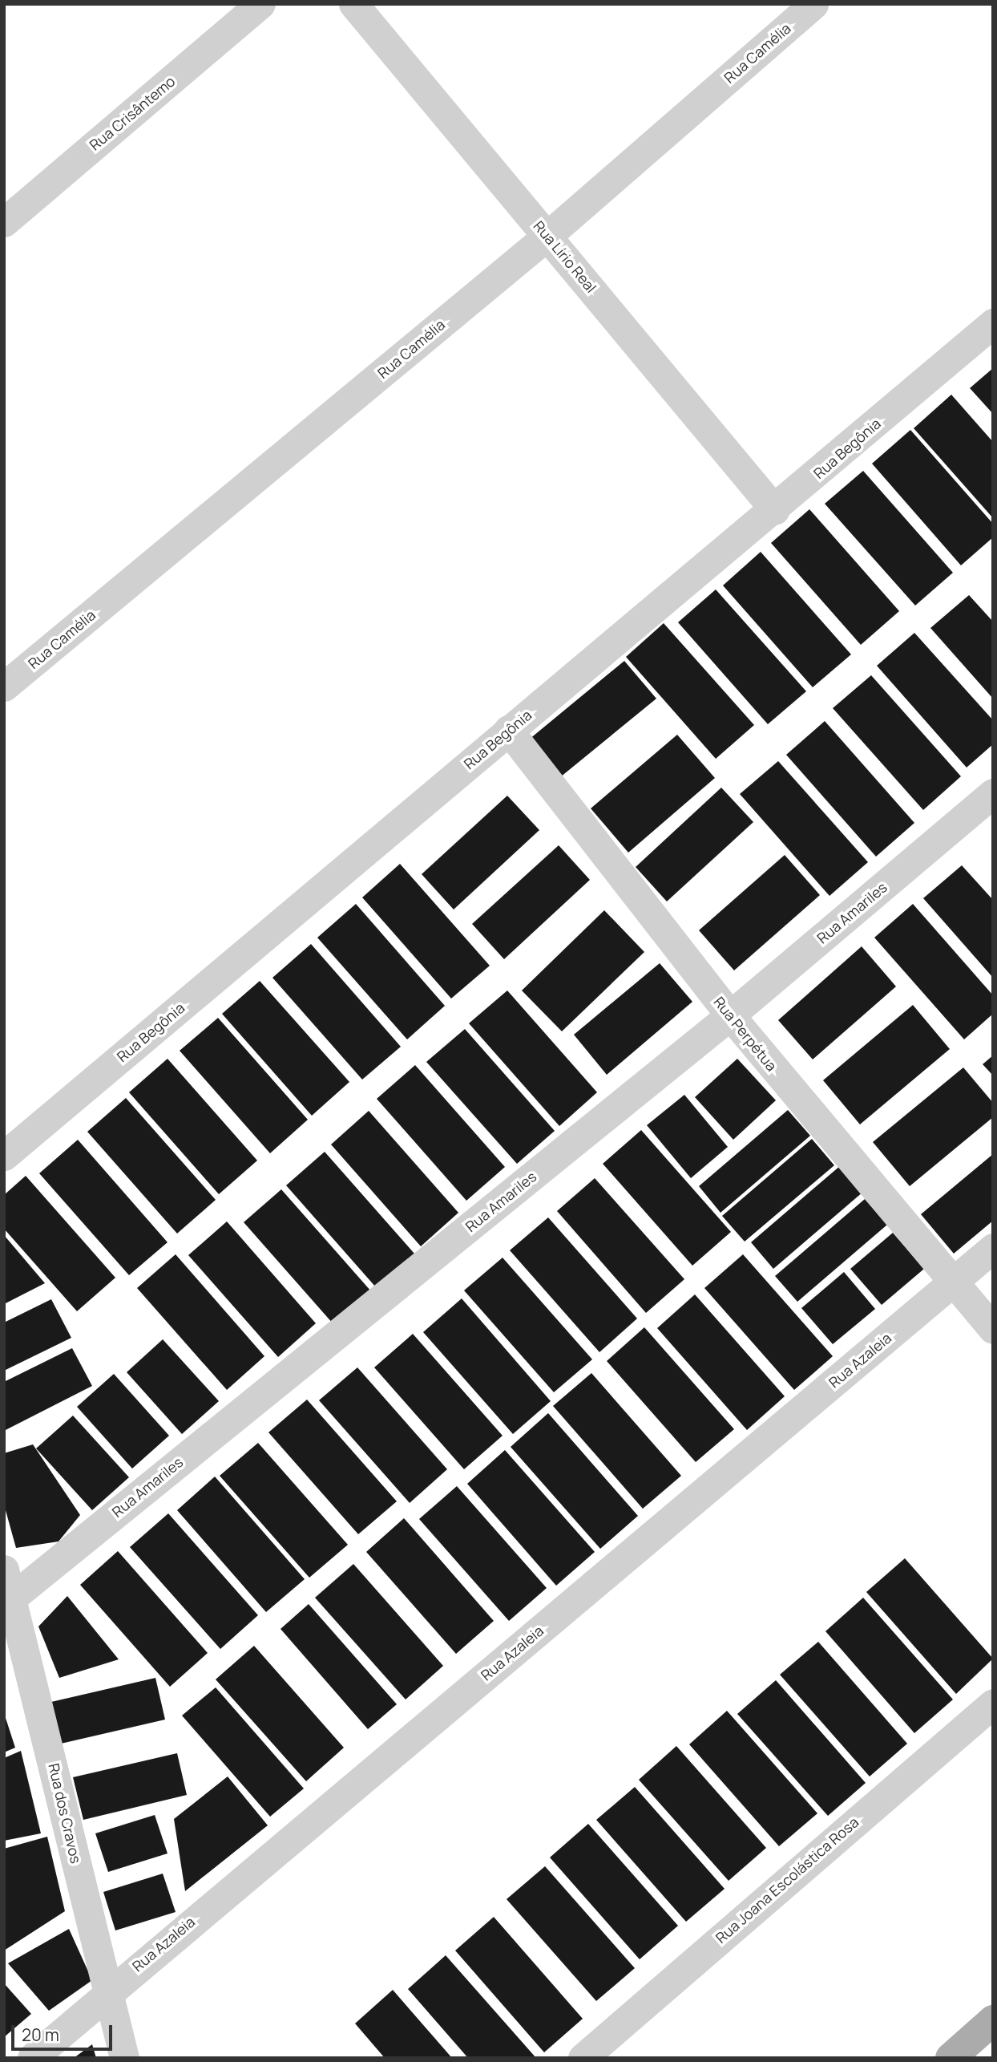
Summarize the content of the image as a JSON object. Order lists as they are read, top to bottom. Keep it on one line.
{"streets":{"street":["Rua Camélia","Rua Crisântemo","Rua Lírio Real","Rua Begônia","Rua Amariles","Rua Perpétua","Rua Azaleia","Rua dos Cravos","Rua Joana Escolástica Rosa"]},"crossings":[["Rua Camélia","Rua Lírio Real"],["Rua Lírio Real","Rua Begônia"],["Rua Begônia","Rua Perpétua"],["Rua Amariles","Rua Perpétua"],["Rua Amariles","Rua dos Cravos"],["Rua Perpétua","Rua Azaleia"],["Rua Azaleia","Rua dos Cravos"]],"scale_bar":"20 m"}
